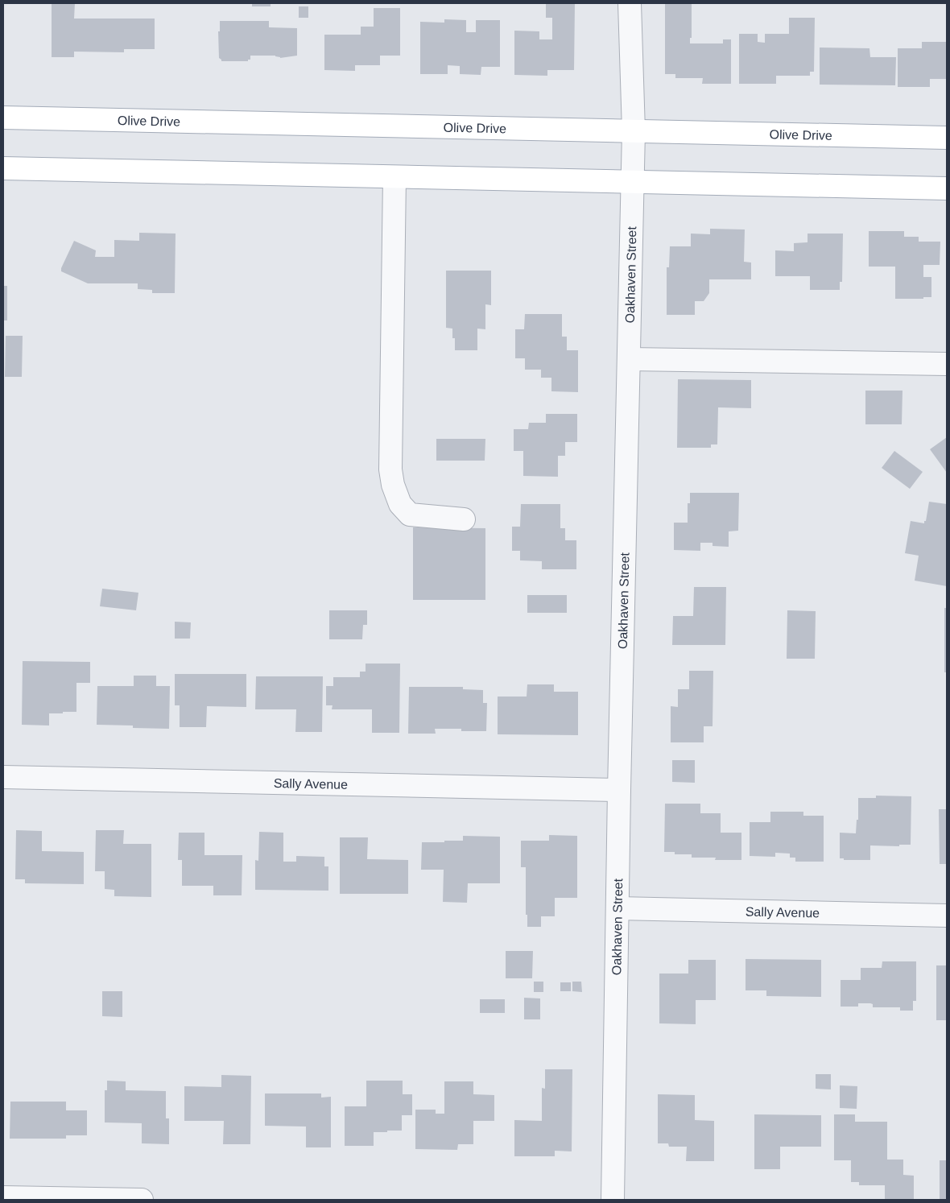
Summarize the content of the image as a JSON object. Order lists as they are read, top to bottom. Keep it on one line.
{"streets":{"main road":["Olive Drive"],"street":["Oakhaven Street","Sally Avenue"]},"crossings":[["Olive Drive","Oakhaven Street"],["Oakhaven Street","Sally Avenue"]]}
